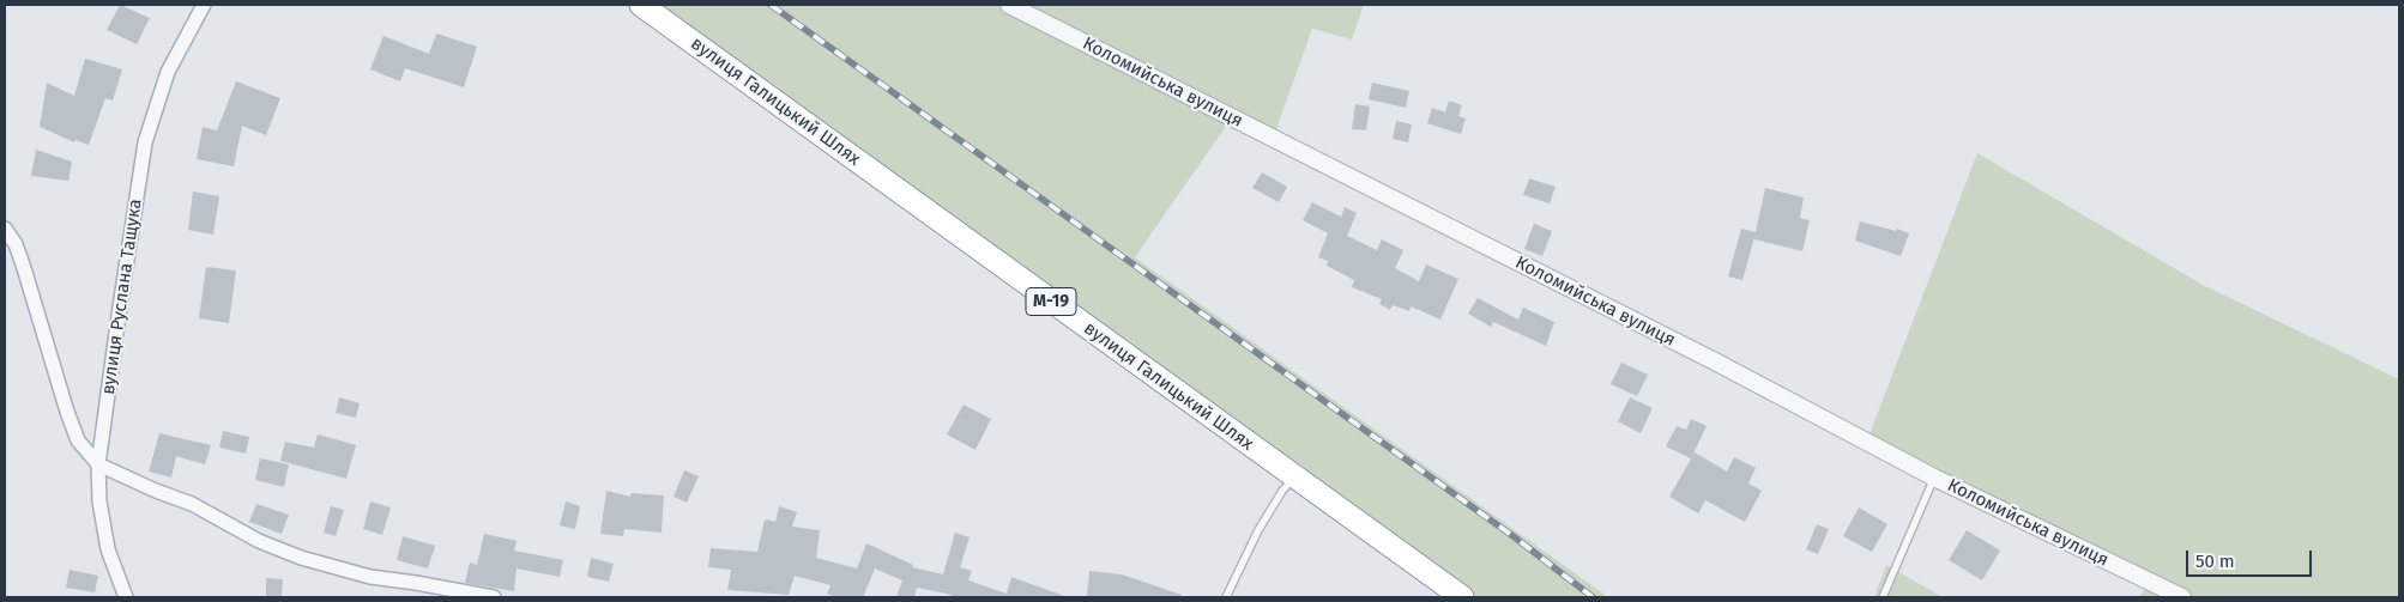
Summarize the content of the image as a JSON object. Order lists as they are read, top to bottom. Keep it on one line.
{"streets":{"highway":["вулиця Галицький Шлях","М-19"],"street":["Коломийська вулиця","вулиця Руслана Тащука"]},"scale_bar":"50 m"}
